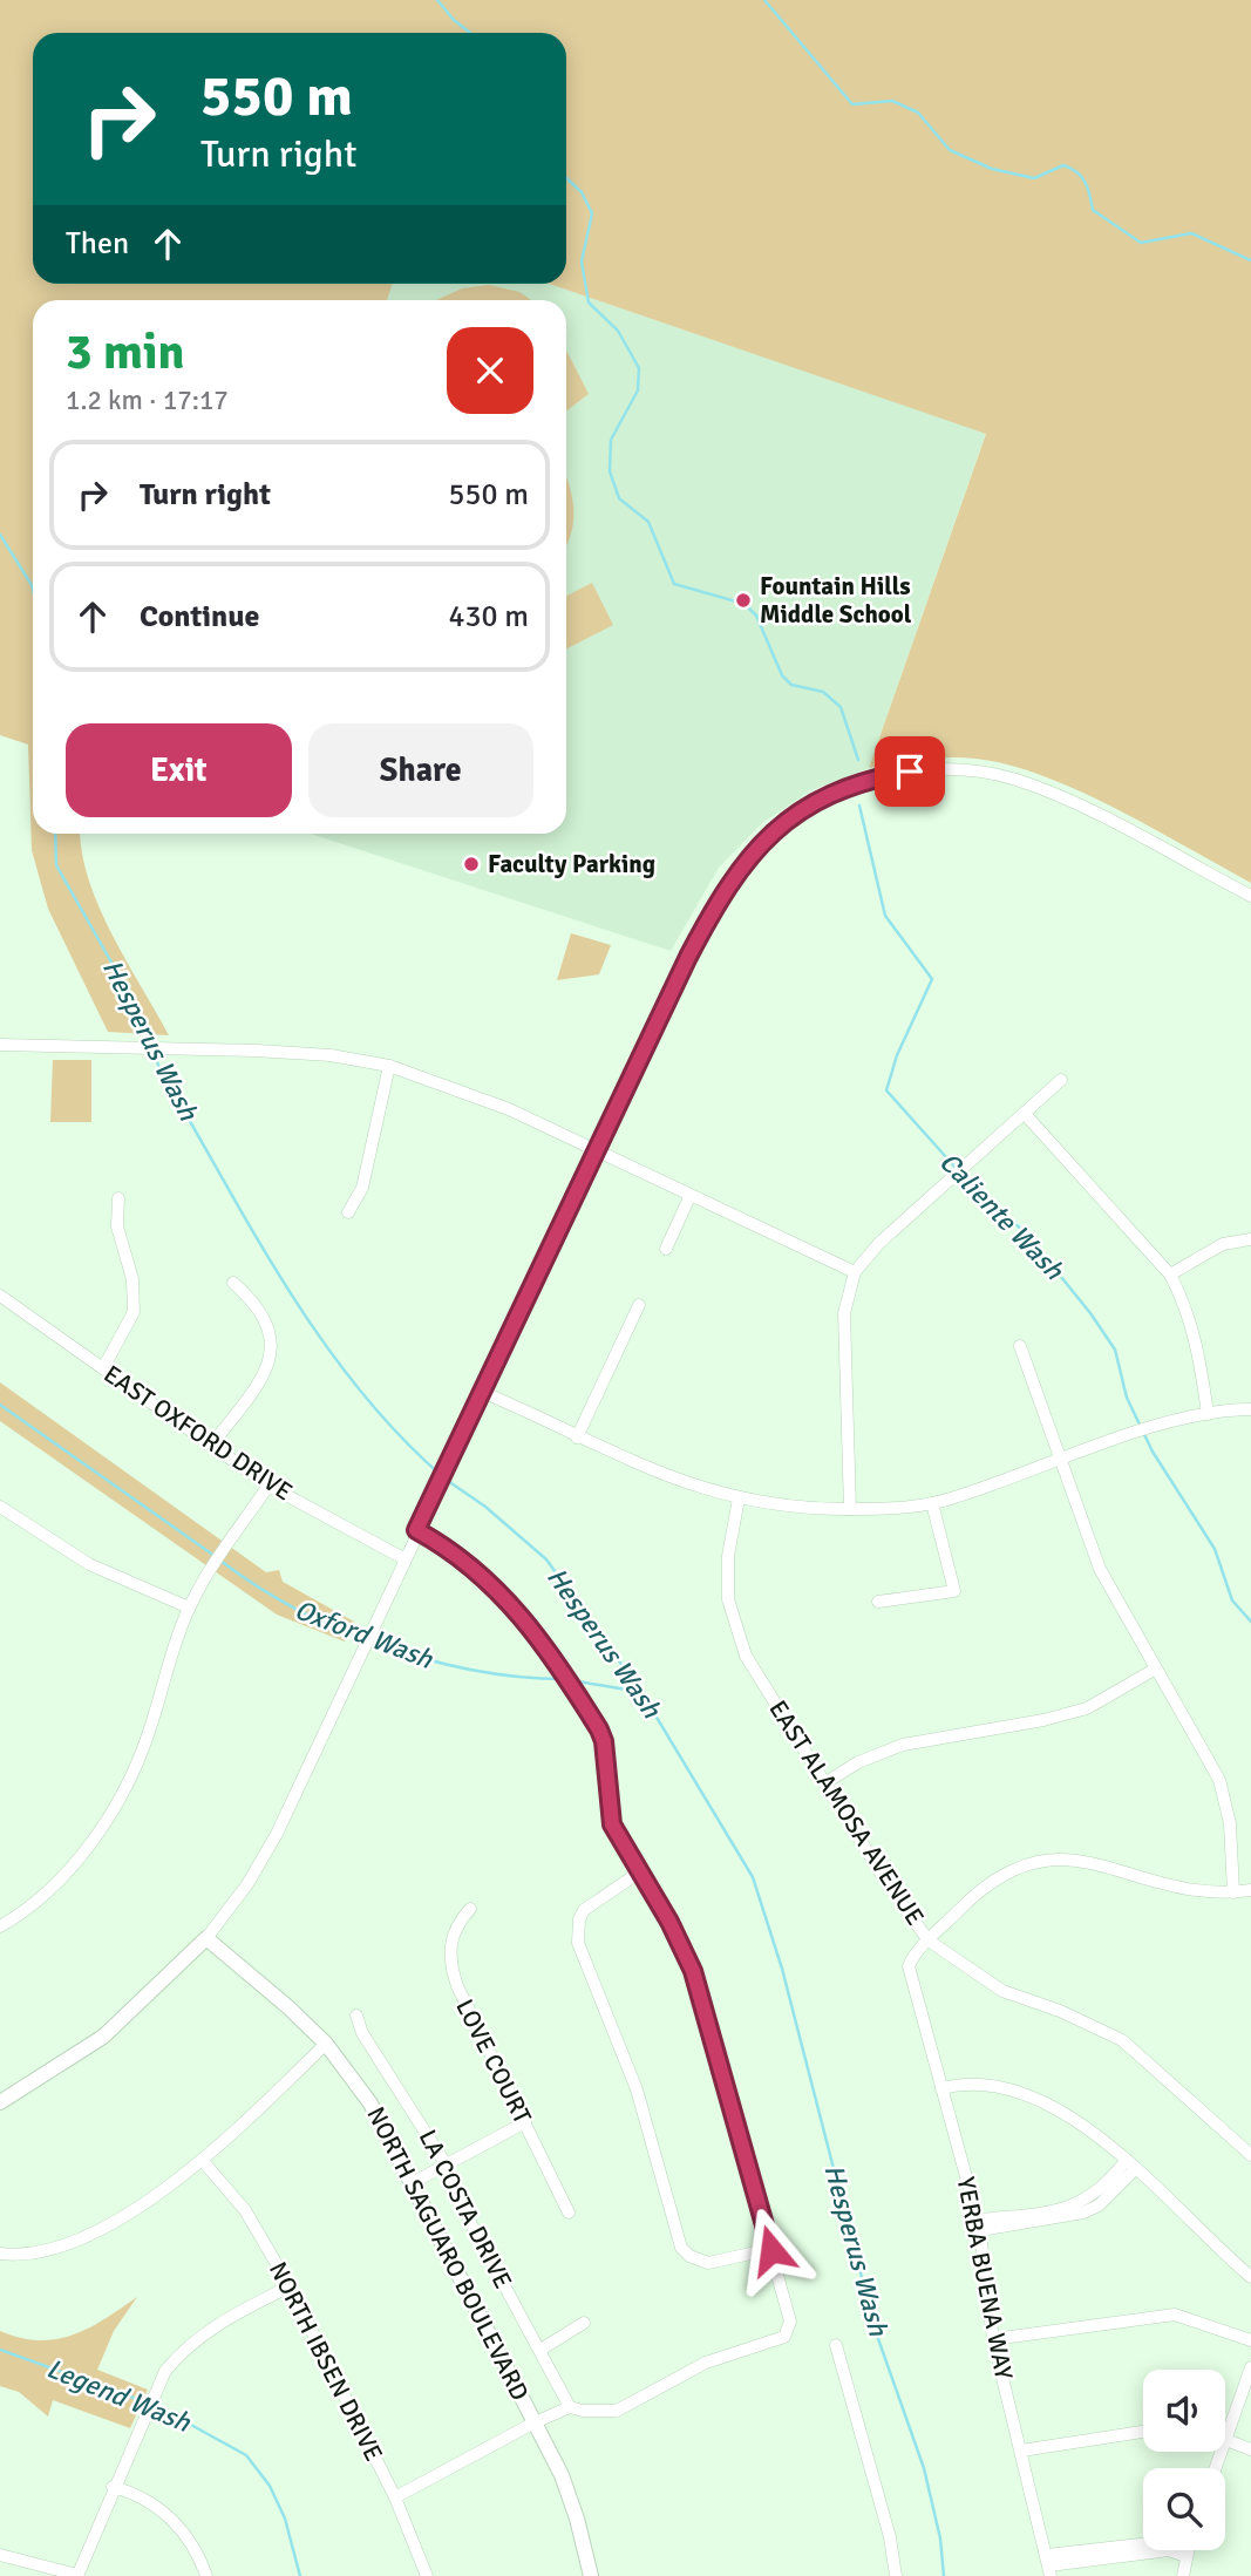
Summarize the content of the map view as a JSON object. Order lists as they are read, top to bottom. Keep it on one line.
{"streets":{"main road":["NORTH SAGUARO BOULEVARD"],"street":["EAST OXFORD DRIVE","EAST ALAMOSA AVENUE","LOVE COURT","LA COSTA DRIVE","YERBA BUENA WAY","NORTH IBSEN DRIVE"]},"crossings":[["EAST ALAMOSA AVENUE","YERBA BUENA WAY"]],"water":["Hesperus Wash","Caliente Wash","Oxford Wash","Legend Wash"],"places":["Fountain Hills Middle School","Faculty Parking"],"page":{"turn":["550 m","Turn right"],"then":"Then","heading":["3 min","1.2 km · 17:17"],"list":[{"name":"Turn right","value":"550 m"},{"name":"Continue","value":"430 m"}],"buttons":["Exit","Share"]}}
